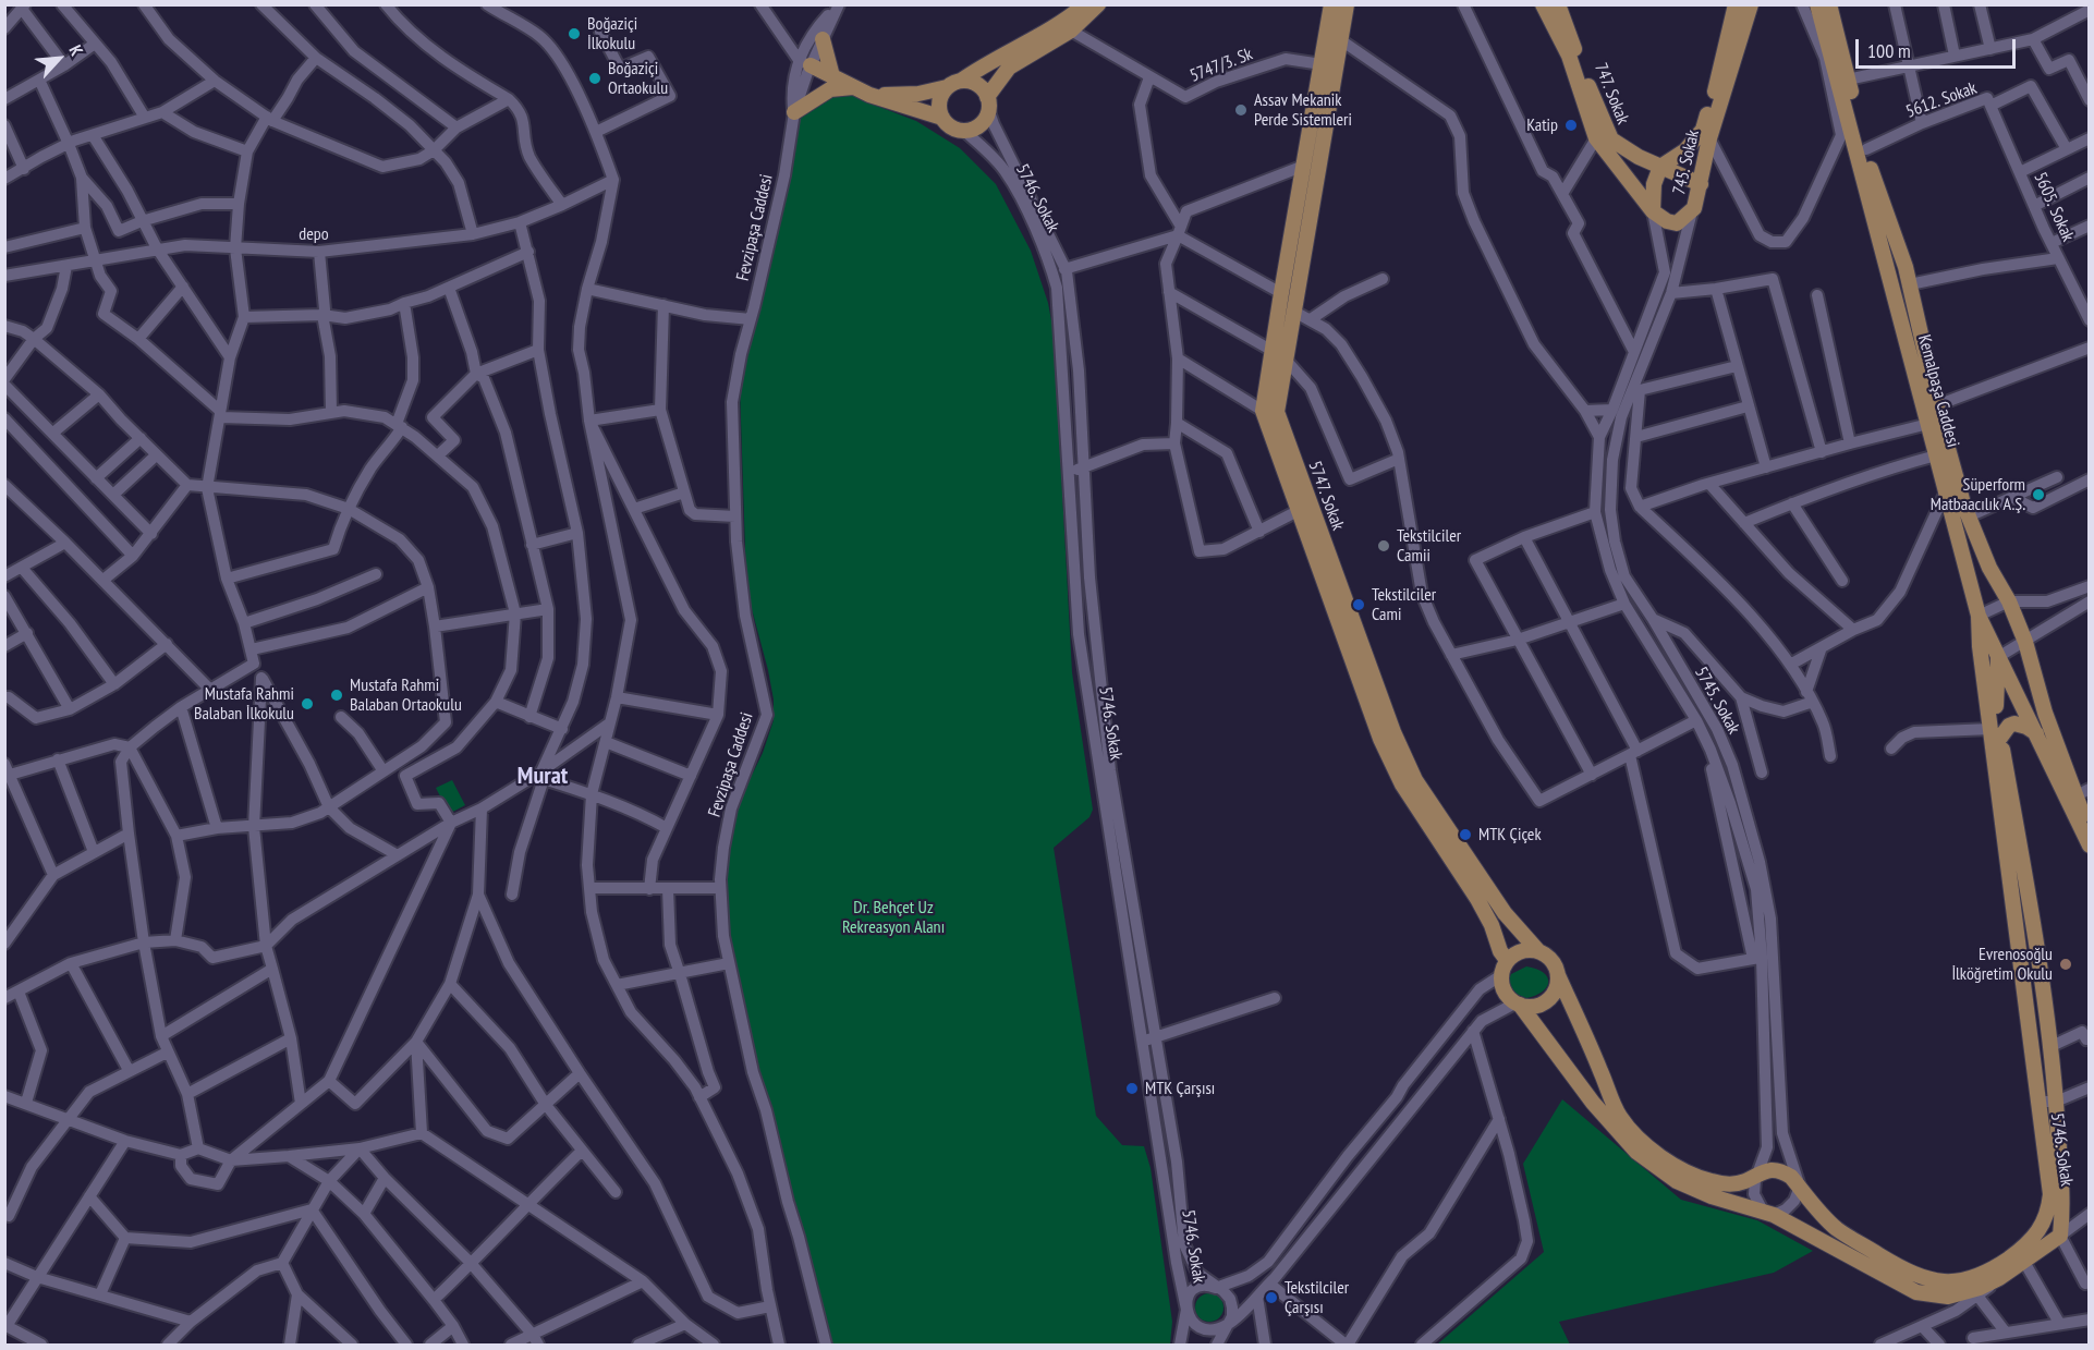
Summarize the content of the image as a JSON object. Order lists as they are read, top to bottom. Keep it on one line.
{"streets":{"main road":["747. Sokak","745. Sokak","5746. Sokak","Kemalpaşa Caddesi","5747. Sokak"],"street":["5747/3. Sk","5612. Sokak","5605. Sokak","Fevzipaşa Caddesi","depo","5745. Sokak"]},"crossings":[["5747/3. Sk","5747. Sokak"],["747. Sokak","745. Sokak"],["747. Sokak","5745. Sokak"],["5612. Sokak","5605. Sokak"],["5612. Sokak","Kemalpaşa Caddesi"],["745. Sokak","5745. Sokak"],["5746. Sokak","Kemalpaşa Caddesi"],["5746. Sokak","5747. Sokak"],["5746. Sokak","5745. Sokak"]],"districts":["Murat"],"parks":["Dr. Behçet Uz Rekreasyon Alanı"],"places":["Boğaziçi İlkokulu","Boğaziçi Ortaokulu","Assav Mekanik Perde Sistemleri","Katip","Süperform Matbaacılık A.Ş.","Tekstilciler Camii","Tekstilciler Cami","Mustafa Rahmi Balaban Ortaokulu","Mustafa Rahmi Balaban İlkokulu","MTK Çiçek","Evrenosoğlu İlköğretim Okulu","MTK Çarşısı","Tekstilciler Çarşısı"],"scale_bar":"100 m","north":"top right"}
